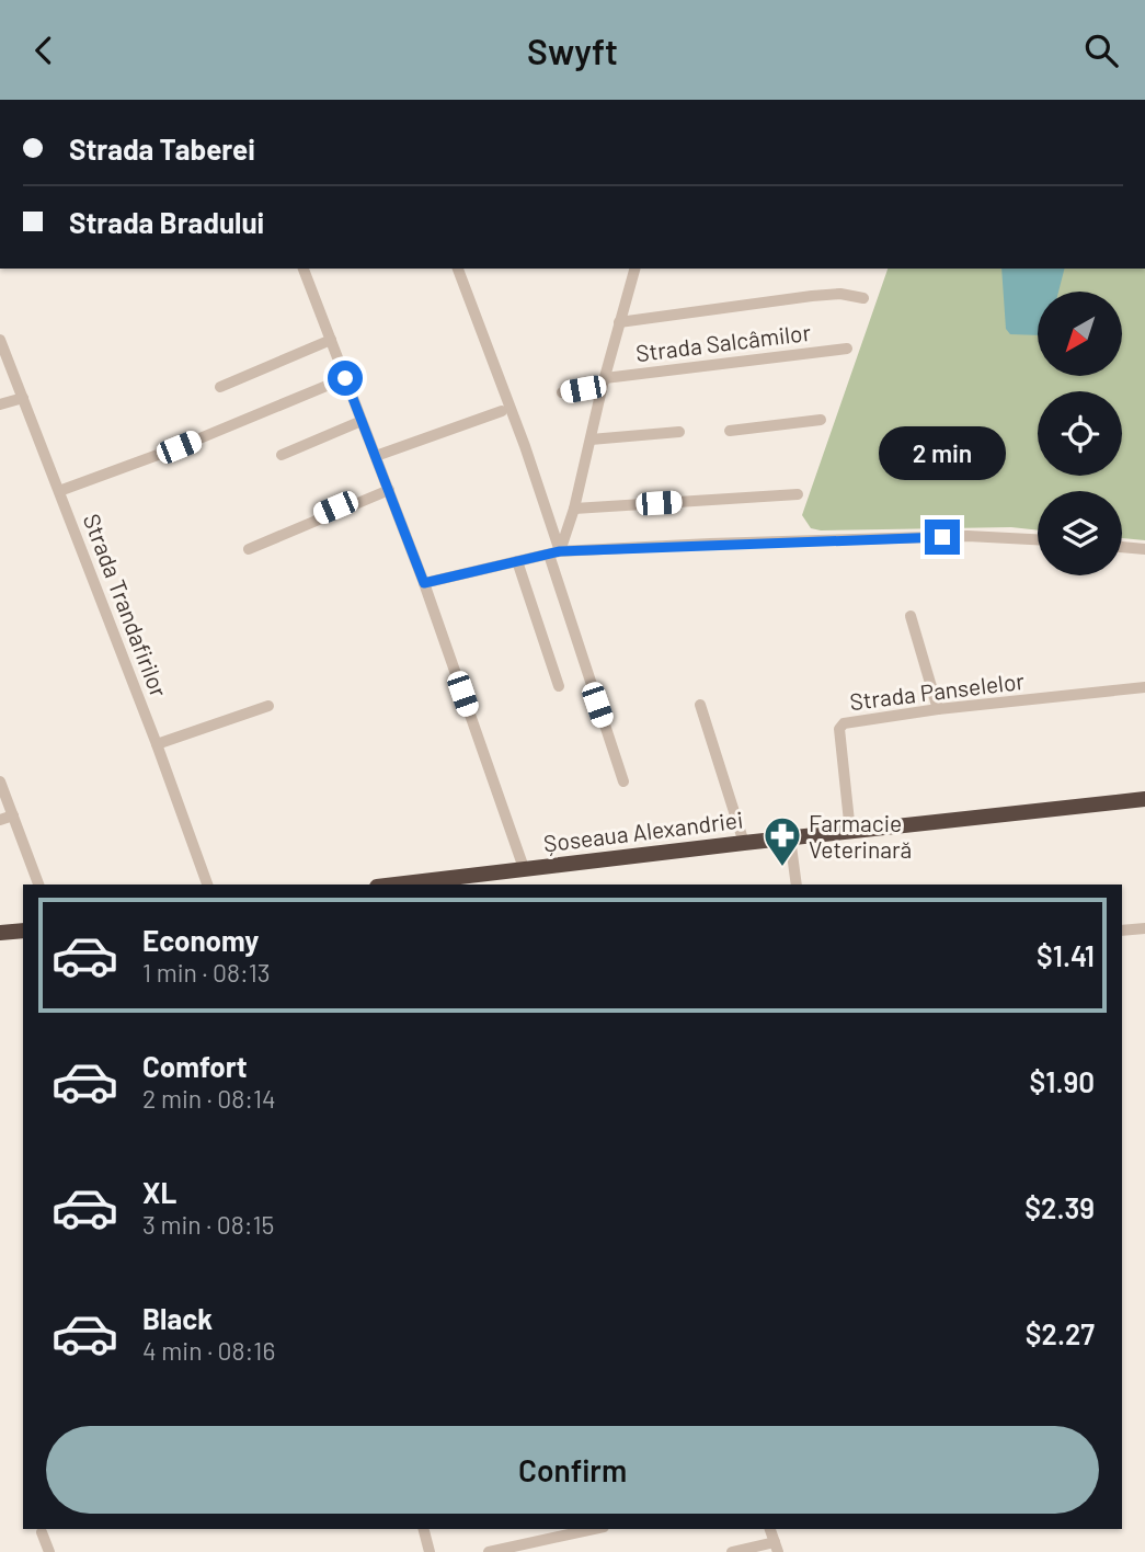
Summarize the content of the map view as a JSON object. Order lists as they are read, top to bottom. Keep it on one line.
{"streets":{"highway":["Șoseaua Alexandriei"],"street":["Strada Salcâmilor","Strada Trandafirilor","Strada Panselelor"]},"crossings":[["Strada Panselelor","Șoseaua Alexandriei"]],"places":{"pharmacy":["Farmacie Veterinară"]},"north":"bottom left","page":{"header":"Swyft","banner":["Strada Taberei","Strada Bradului"],"bubble":"2 min","list":[{"name":"Economy","note":"1 min · 08:13","value":"$1.41"},{"name":"Comfort","note":"2 min · 08:14","value":"$1.90"},{"name":"XL","note":"3 min · 08:15","value":"$2.39"},{"name":"Black","note":"4 min · 08:16","value":"$2.27"}],"buttons":"Confirm"}}
